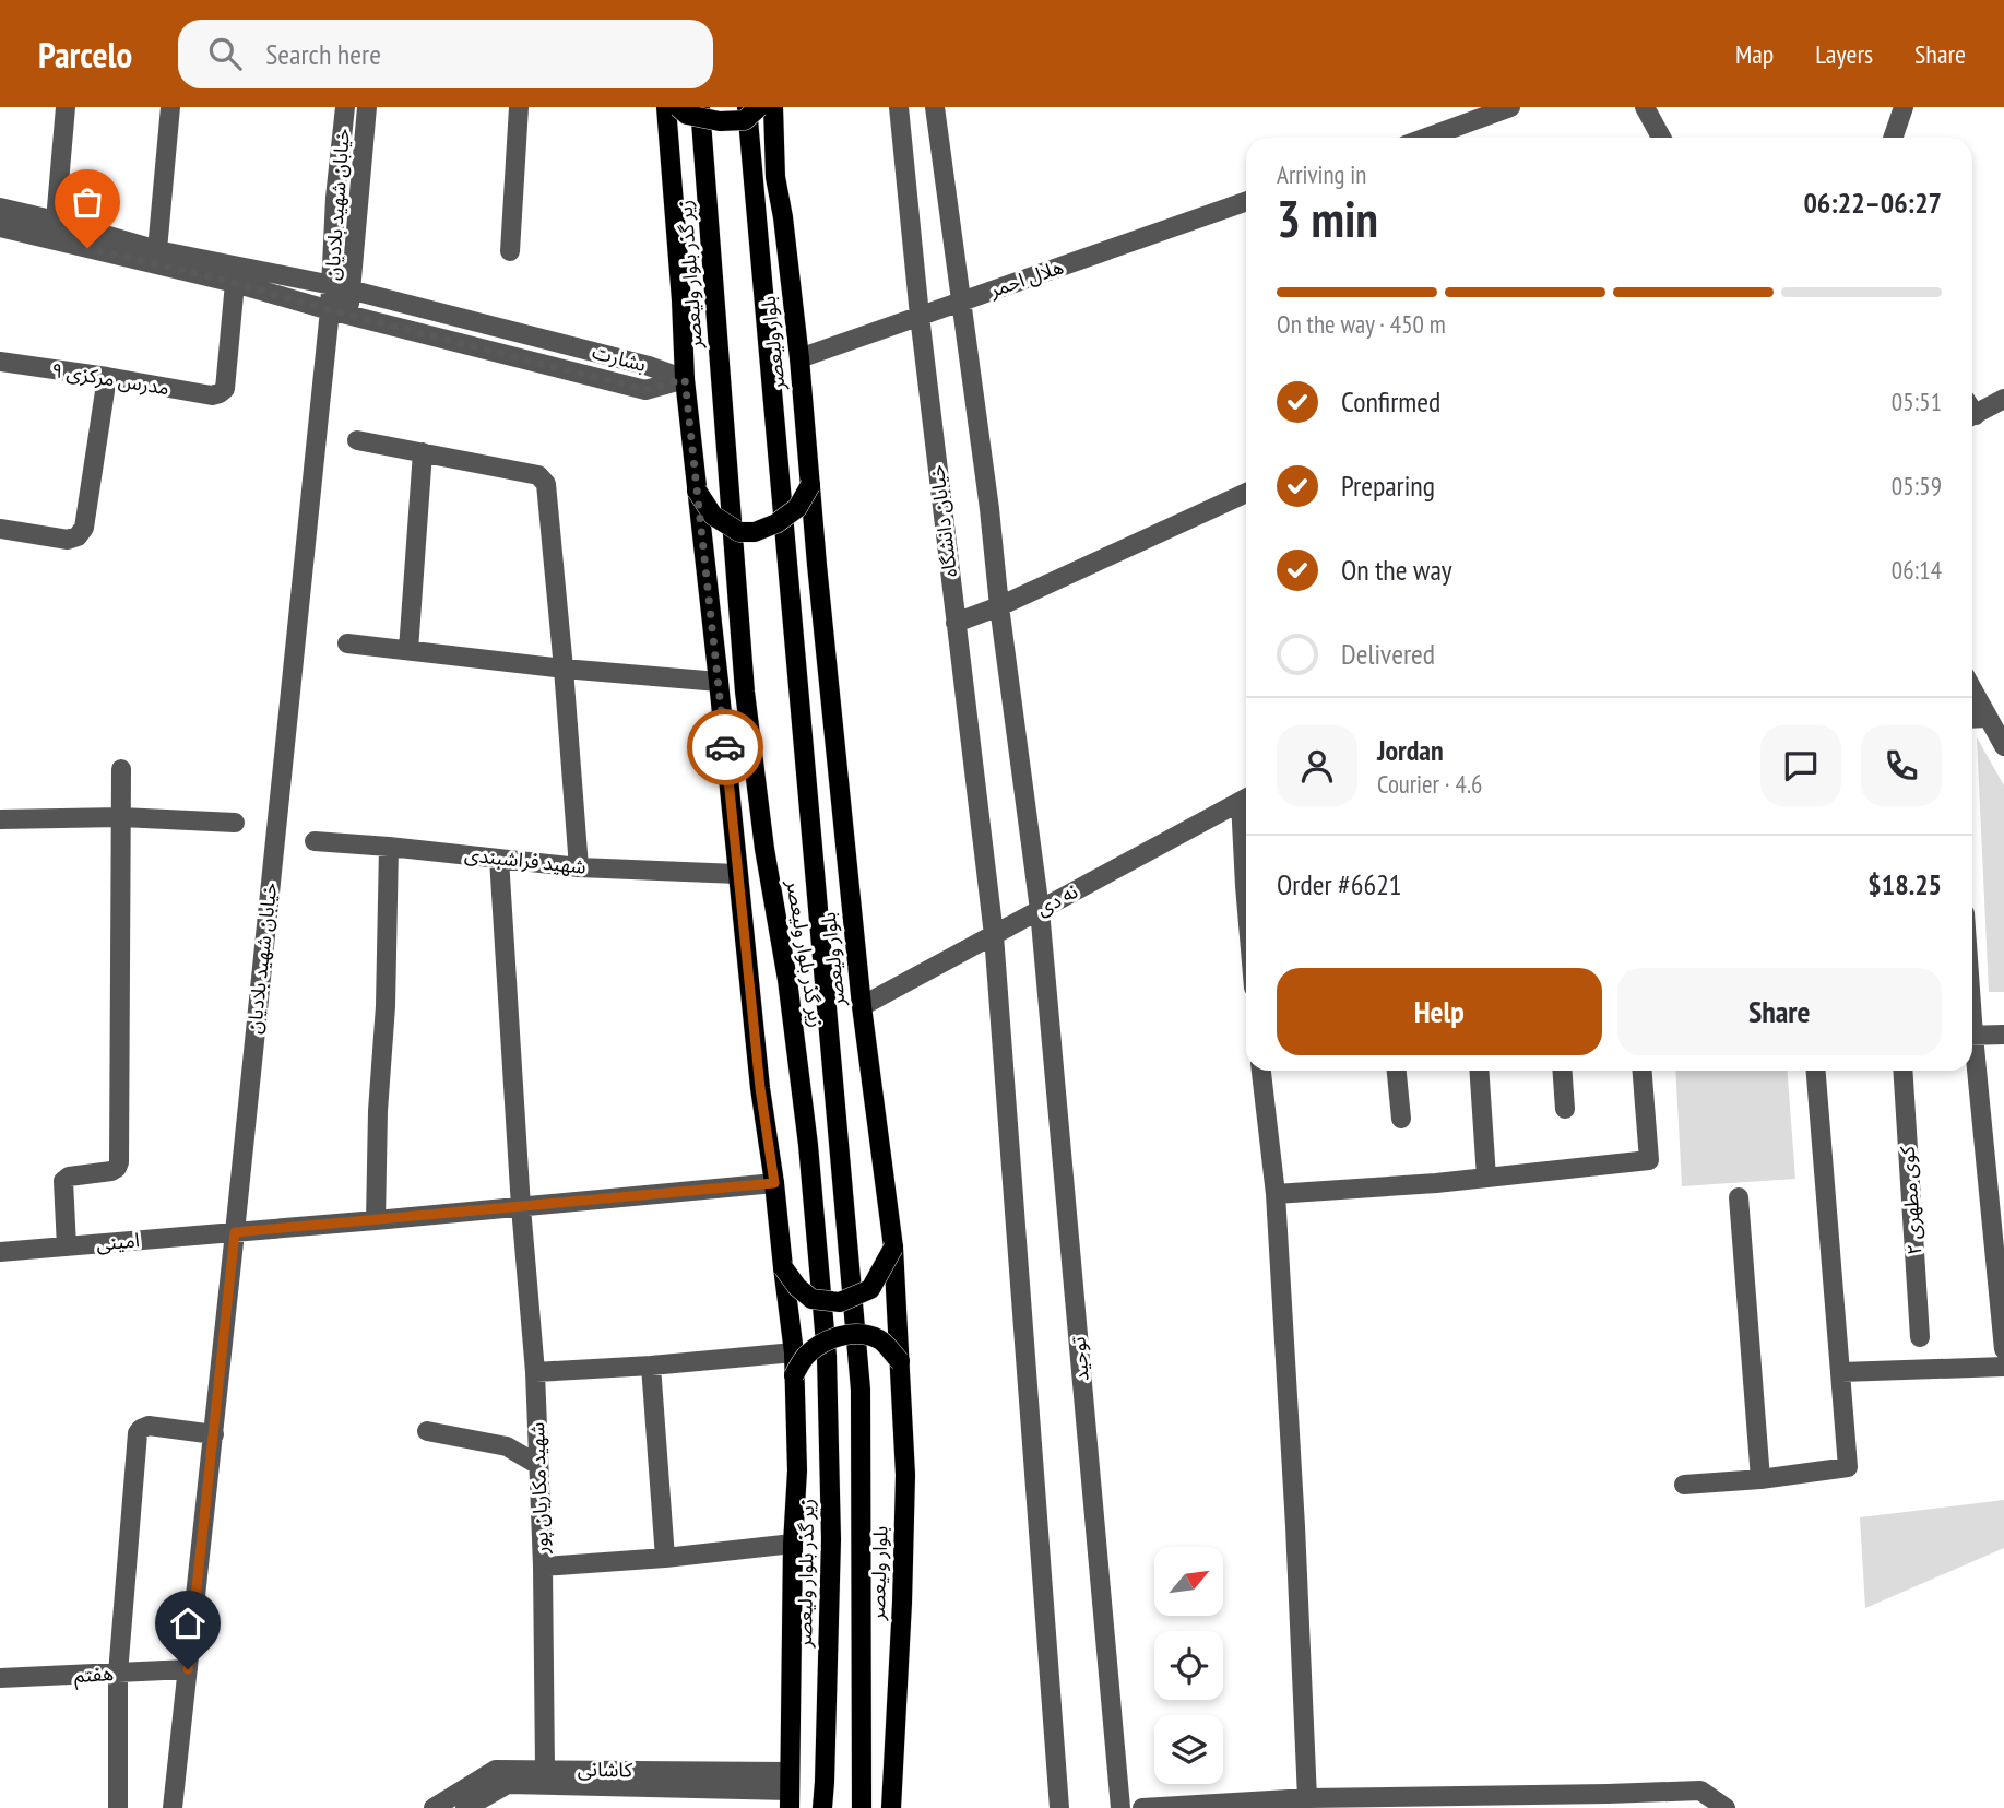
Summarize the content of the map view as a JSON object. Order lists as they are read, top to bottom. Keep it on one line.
{"streets":{"main road":["زیر گذر بلوار ولیعصر","بلوار ولیعصر"],"street":["خیابان شهید بلادیان","هلال احمر","بشارت","مدرس مرکزی ۹","خیابان دانشگاه","شهید فراشبندی","نه دی","کوی مطهری ۲","امینی","توحید","شهید مکاریان پور","هفتم","کاشانی"]},"crossings":[["خیابان شهید بلادیان","بشارت"],["خیابان شهید بلادیان","امینی"],["خیابان شهید بلادیان","هفتم"],["هلال احمر","بلوار ولیعصر"],["هلال احمر","خیابان دانشگاه"],["بلوار ولیعصر","نه دی"],["بشارت","مدرس مرکزی ۹"],["خیابان دانشگاه","نه دی"],["شهید فراشبندی","شهید مکاریان پور"],["نه دی","توحید"],["امینی","شهید مکاریان پور"],["شهید مکاریان پور","کاشانی"]],"north":"top right","page":{"header":"Parcelo","search":"Search here","nav":["Map","Layers","Share"],"heading":["3 min","Arriving in","06:22–06:27"],"panel":["Jordan","Courier · 4.6","Order #6621","$18.25"],"bar":"On the way · 450 m","list":[["Confirmed","05:51"],["Preparing","05:59"],["On the way","06:14"],"Delivered"],"buttons":["Help","Share"]}}
